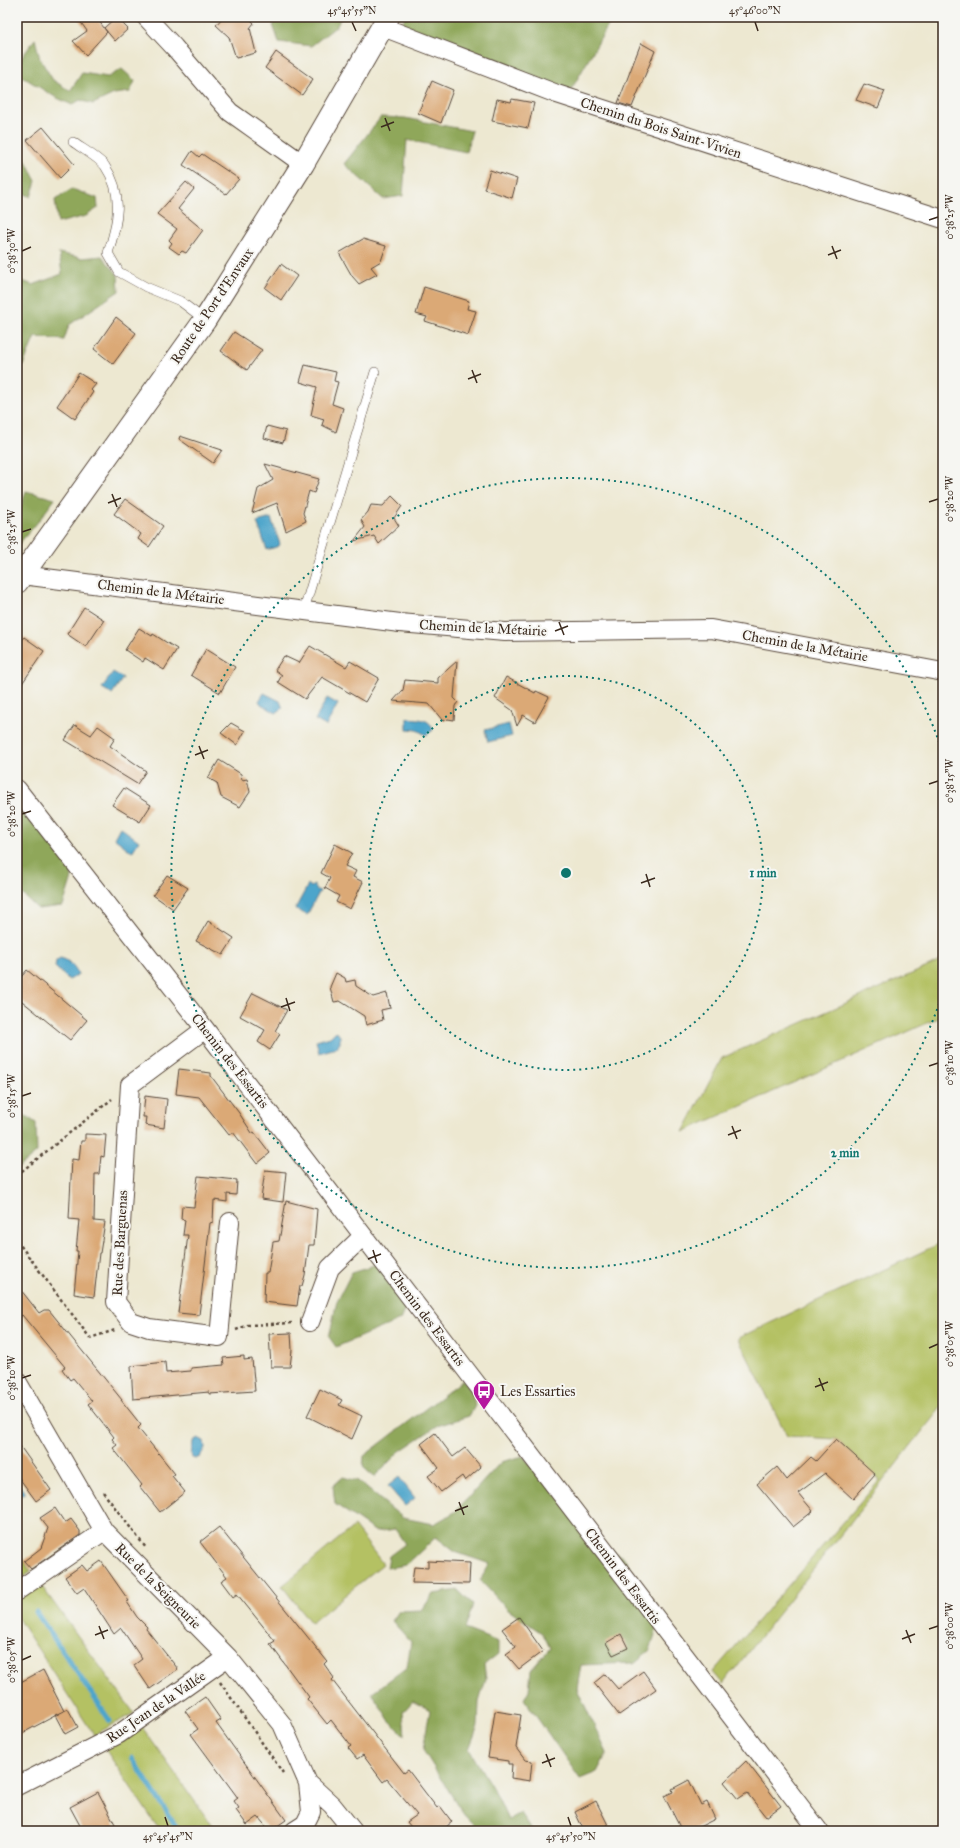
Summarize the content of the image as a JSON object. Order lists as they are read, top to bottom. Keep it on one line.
{"streets":{"street":["Chemin du Bois Saint-Vivien","Route de Port d'Envaux","Chemin de la Métairie","Chemin des Essartis","Rue des Barguenas","Rue de la Seigneurie","Rue Jean de la Vallée"]},"crossings":[["Chemin du Bois Saint-Vivien","Route de Port d'Envaux"],["Route de Port d'Envaux","Chemin de la Métairie"],["Rue de la Seigneurie","Rue Jean de la Vallée"]],"places":{"bus stop":["Les Essarties"]},"coordinates":["45°45'55\"N","45°46'00\"N","0°38'25\"W","0°38'30\"W","0°38'20\"W","0°38'15\"W","0°38'10\"W","0°38'05\"W","0°38'00\"W","45°45'45\"N","45°45'50\"N"],"rings":["1 min","2 min"]}
